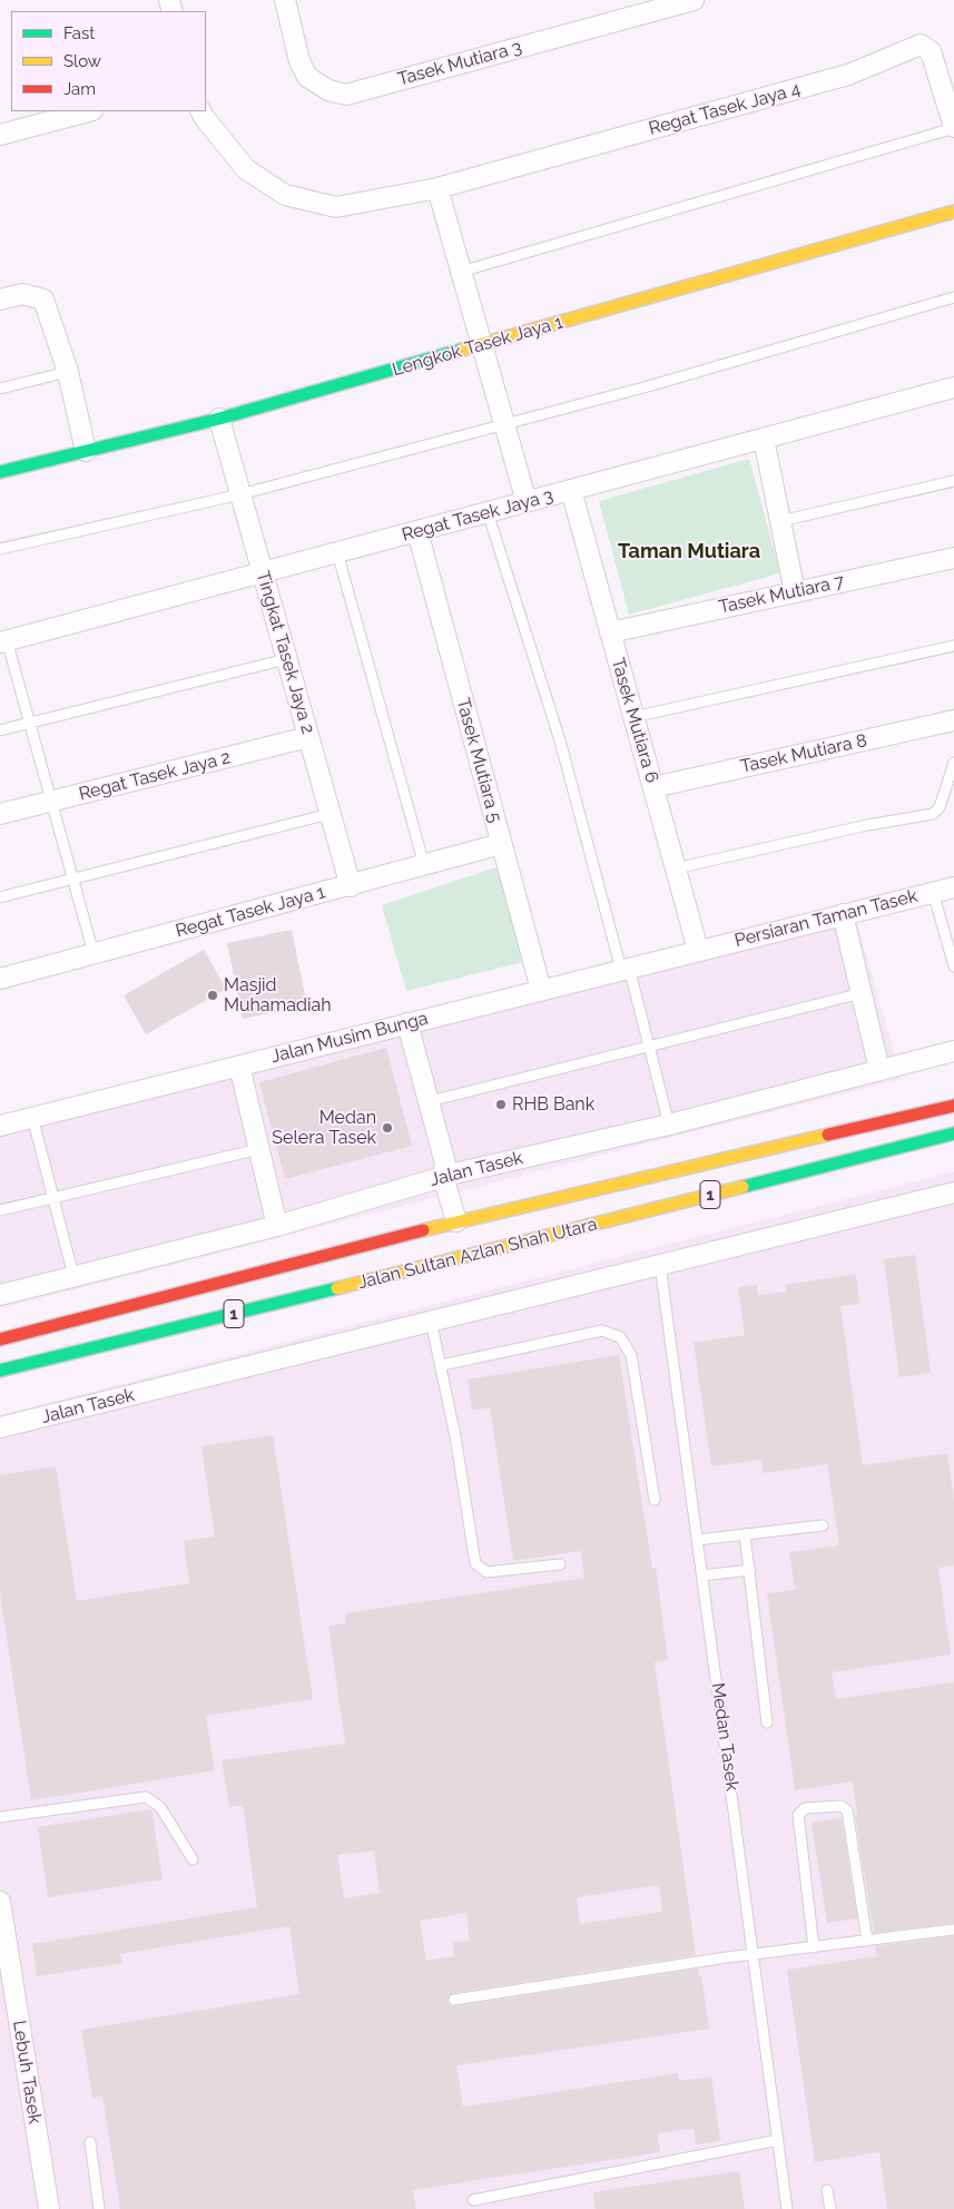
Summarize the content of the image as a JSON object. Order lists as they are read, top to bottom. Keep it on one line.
{"streets":{"main road":["Lengkok Tasek Jaya 1","1","Jalan Sultan Azlan Shah Utara"],"street":["Tasek Mutiara 3","Regat Tasek Jaya 4","Regat Tasek Jaya 3","Tasek Mutiara 7","Tingkat Tasek Jaya 2","Tasek Mutiara 6","Tasek Mutiara 8","Tasek Mutiara 5","Regat Tasek Jaya 2","Regat Tasek Jaya 1","Persiaran Taman Tasek","Jalan Musim Bunga","Jalan Tasek","Lebuh Tasek"],"lane":["Medan Tasek"]},"crossings":[["Lengkok Tasek Jaya 1","Tingkat Tasek Jaya 2"],["Regat Tasek Jaya 3","Tingkat Tasek Jaya 2"],["Regat Tasek Jaya 3","Tasek Mutiara 6"],["Regat Tasek Jaya 3","Tasek Mutiara 5"],["Tasek Mutiara 7","Tasek Mutiara 6"],["Tingkat Tasek Jaya 2","Regat Tasek Jaya 2"],["Tingkat Tasek Jaya 2","Regat Tasek Jaya 1"],["Tasek Mutiara 6","Tasek Mutiara 8"],["Tasek Mutiara 6","Persiaran Taman Tasek"],["Tasek Mutiara 6","Jalan Musim Bunga"],["Tasek Mutiara 5","Regat Tasek Jaya 1"],["Tasek Mutiara 5","Jalan Musim Bunga"],["Persiaran Taman Tasek","Jalan Musim Bunga"],["Jalan Tasek","Medan Tasek"]],"districts":["Taman Mutiara"],"places":["Masjid Muhamadiah","RHB Bank","Medan Selera Tasek"],"legend":["Fast","Slow","Jam"]}
